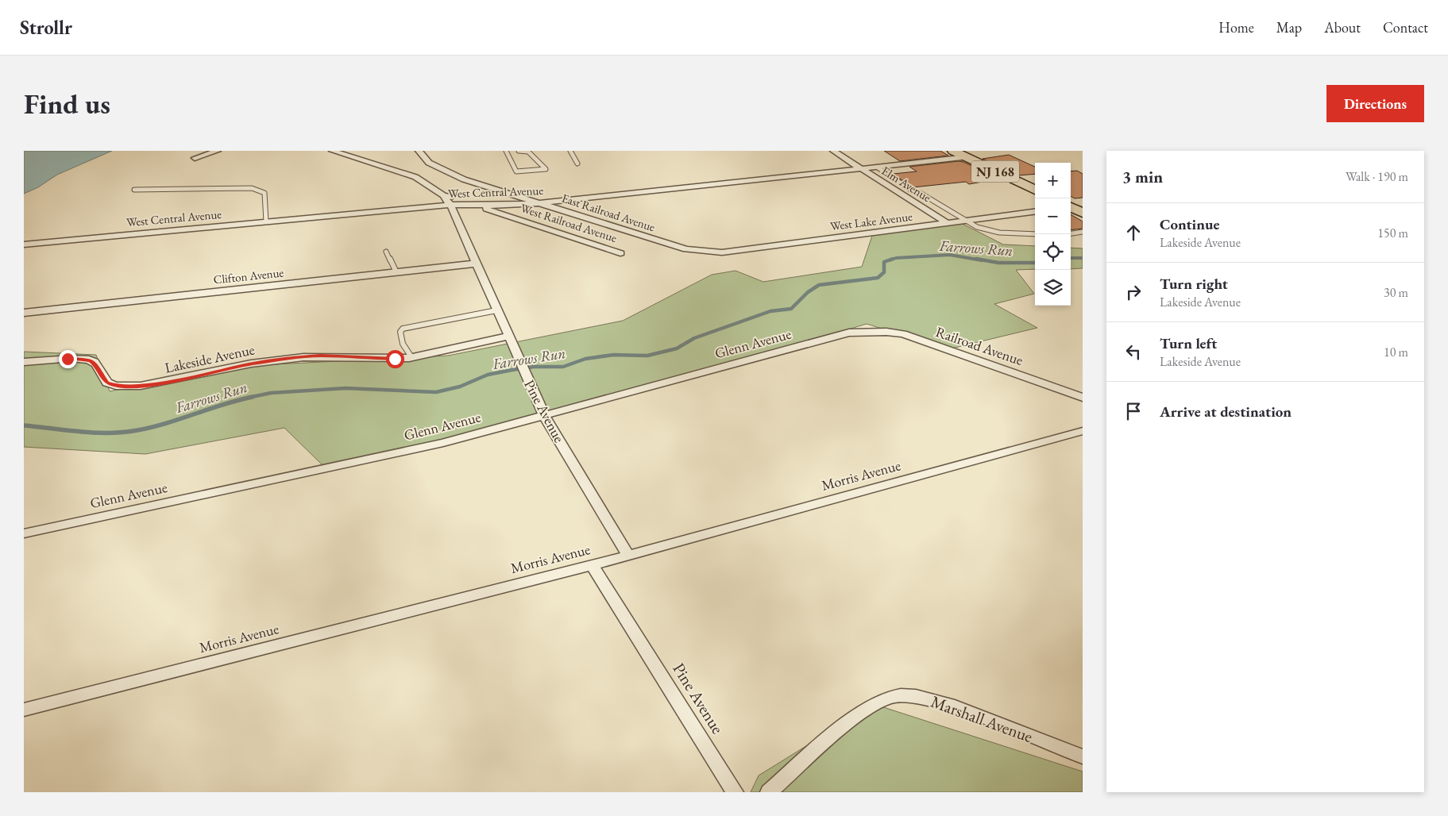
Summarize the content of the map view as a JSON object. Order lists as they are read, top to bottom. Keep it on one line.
{"streets":{"main road":["NJ 168"],"street":["Elm Avenue","West Central Avenue","East Railroad Avenue","West Lake Avenue","West Railroad Avenue","Clifton Avenue","Glenn Avenue","Railroad Avenue","Lakeside Avenue","Pine Avenue","Morris Avenue","Marshall Avenue"]},"crossings":[["NJ 168","West Central Avenue"],["Elm Avenue","West Central Avenue"],["Elm Avenue","West Lake Avenue"],["West Central Avenue","East Railroad Avenue"],["West Central Avenue","West Railroad Avenue"],["West Central Avenue","Pine Avenue"],["East Railroad Avenue","West Lake Avenue"],["West Railroad Avenue","Pine Avenue"],["Clifton Avenue","Pine Avenue"],["Glenn Avenue","Railroad Avenue"],["Glenn Avenue","Pine Avenue"],["Lakeside Avenue","Pine Avenue"],["Pine Avenue","Morris Avenue"]],"water":["Farrows Run"],"page":{"header":"Strollr","nav":["Home","Map","About","Contact"],"buttons":"Directions","title":"Find us","heading":["3 min","Walk · 190 m"],"map_buttons":["+","−"],"list":[["Continue","Lakeside Avenue","150 m"],["Turn right","Lakeside Avenue","30 m"],["Turn left","Lakeside Avenue","10 m"],"Arrive at destination"]}}
